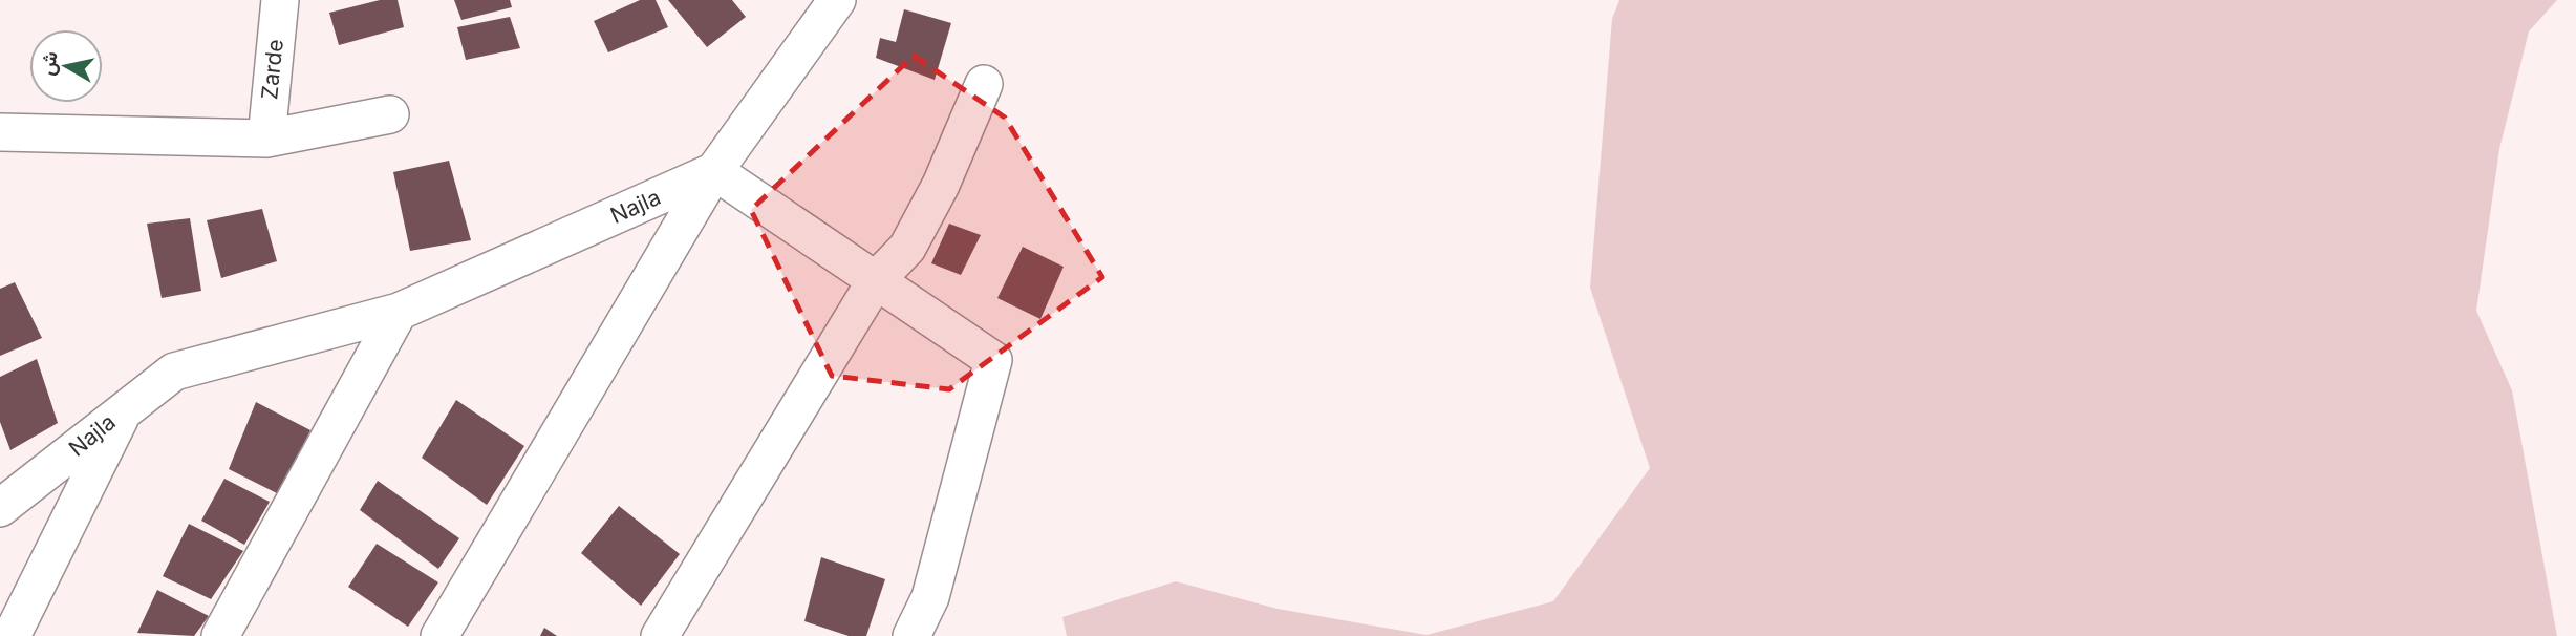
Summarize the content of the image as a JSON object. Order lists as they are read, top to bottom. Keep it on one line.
{"streets":{"street":["Zarde","Najla"]},"north":"left"}
